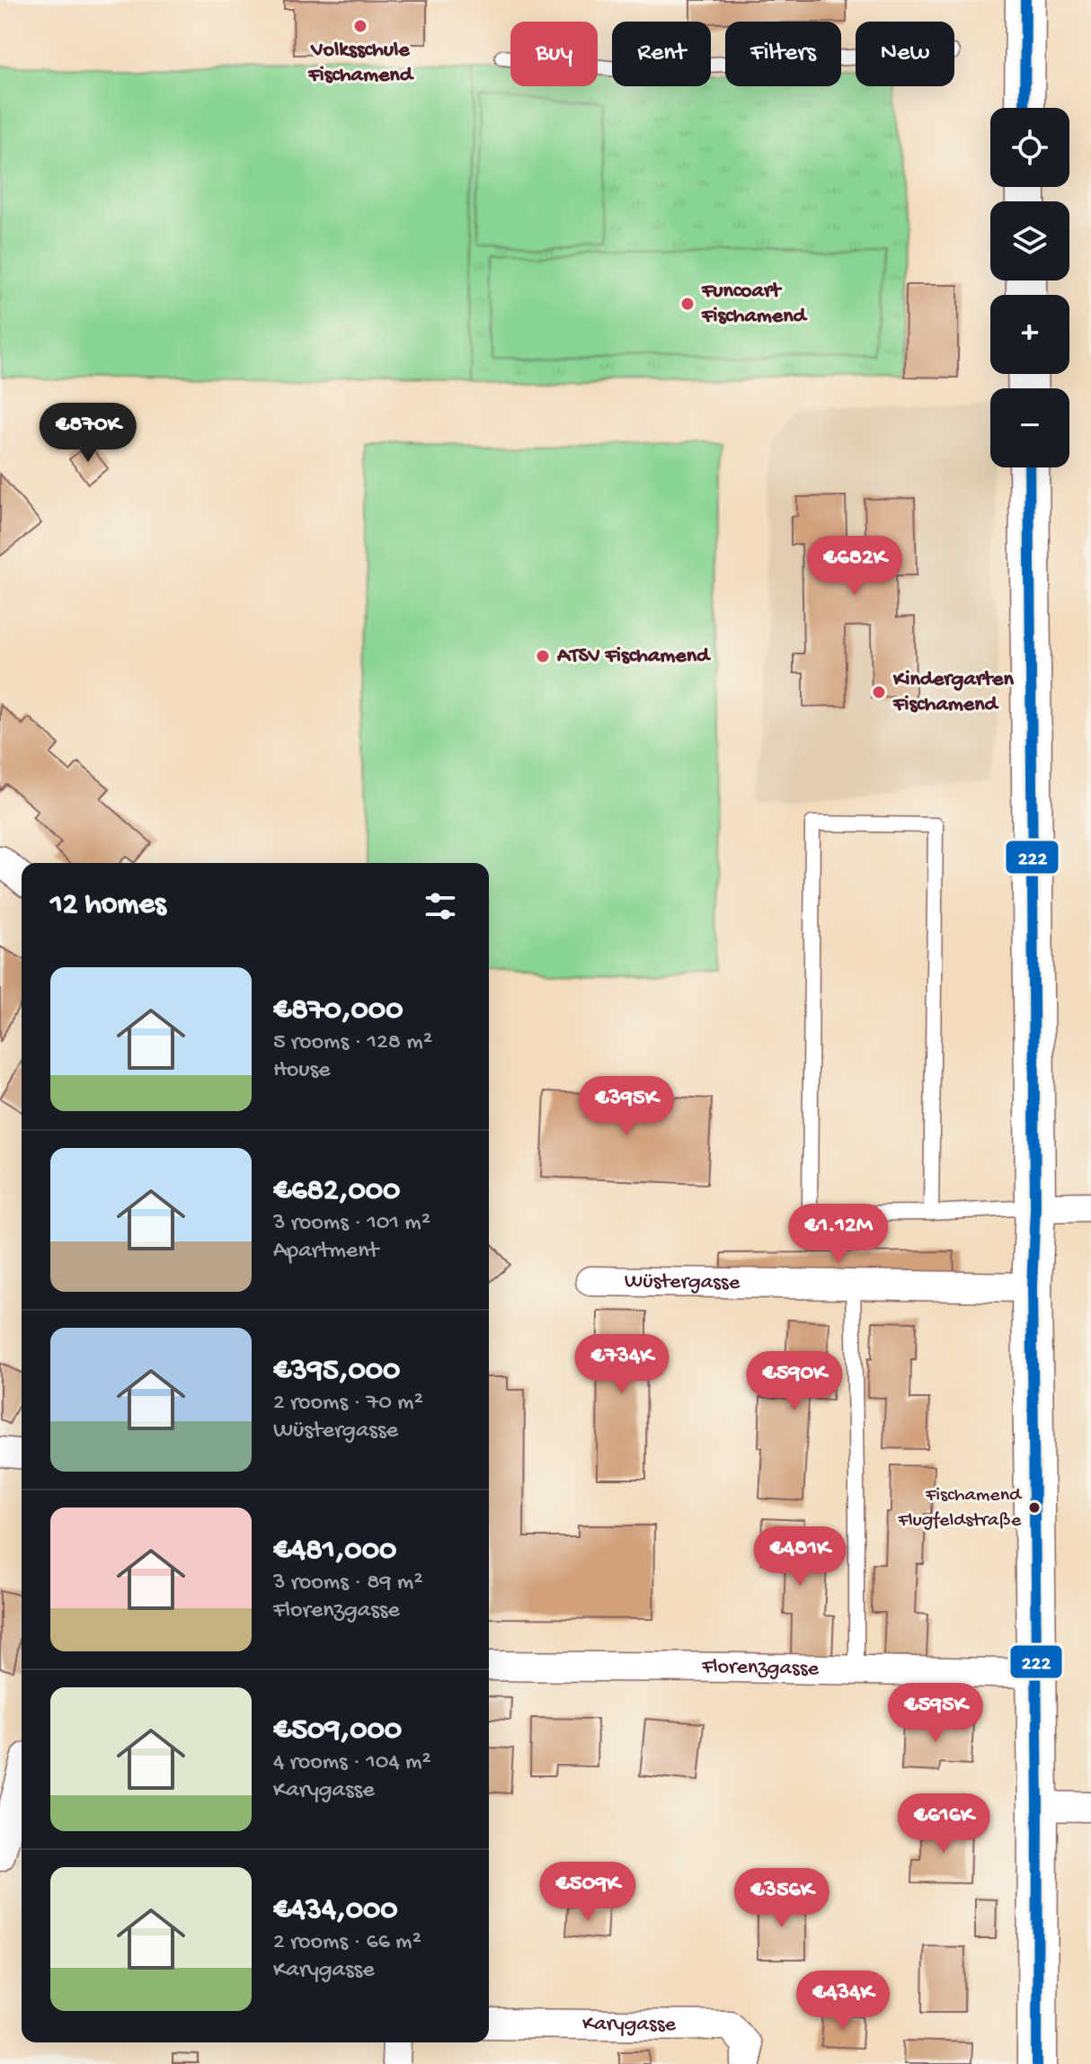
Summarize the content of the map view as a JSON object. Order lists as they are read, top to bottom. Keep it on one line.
{"streets":{"street":["Wüstergasse","Florenzgasse","Karygasse"]},"places":["Volksschule Fischamend","Funcoart Fischamend","ATSV Fischamend","Kindergarten Fischamend","Fischamend Flugfeldstraße"],"lines":["transit line 222"],"page":{"chip":["Buy","Rent","Filters","New"],"map_buttons":["+","−"],"price":["€870K","€682K","€395K","€1.12M","€734K","€590K","€481K","€595K","€616K","€509K","€356K","€434K"],"heading":"12 homes","list":[{"name":"€870,000","note":"5 rooms · 128 m² · House"},{"name":"€682,000","note":"3 rooms · 101 m² · Apartment"},{"name":"€395,000","note":"2 rooms · 70 m² · Wüstergasse"},{"name":"€481,000","note":"3 rooms · 89 m² · Florenzgasse"},{"name":"€509,000","note":"4 rooms · 104 m² · Karygasse"},{"name":"€434,000","note":"2 rooms · 66 m² · Karygasse"}]}}
